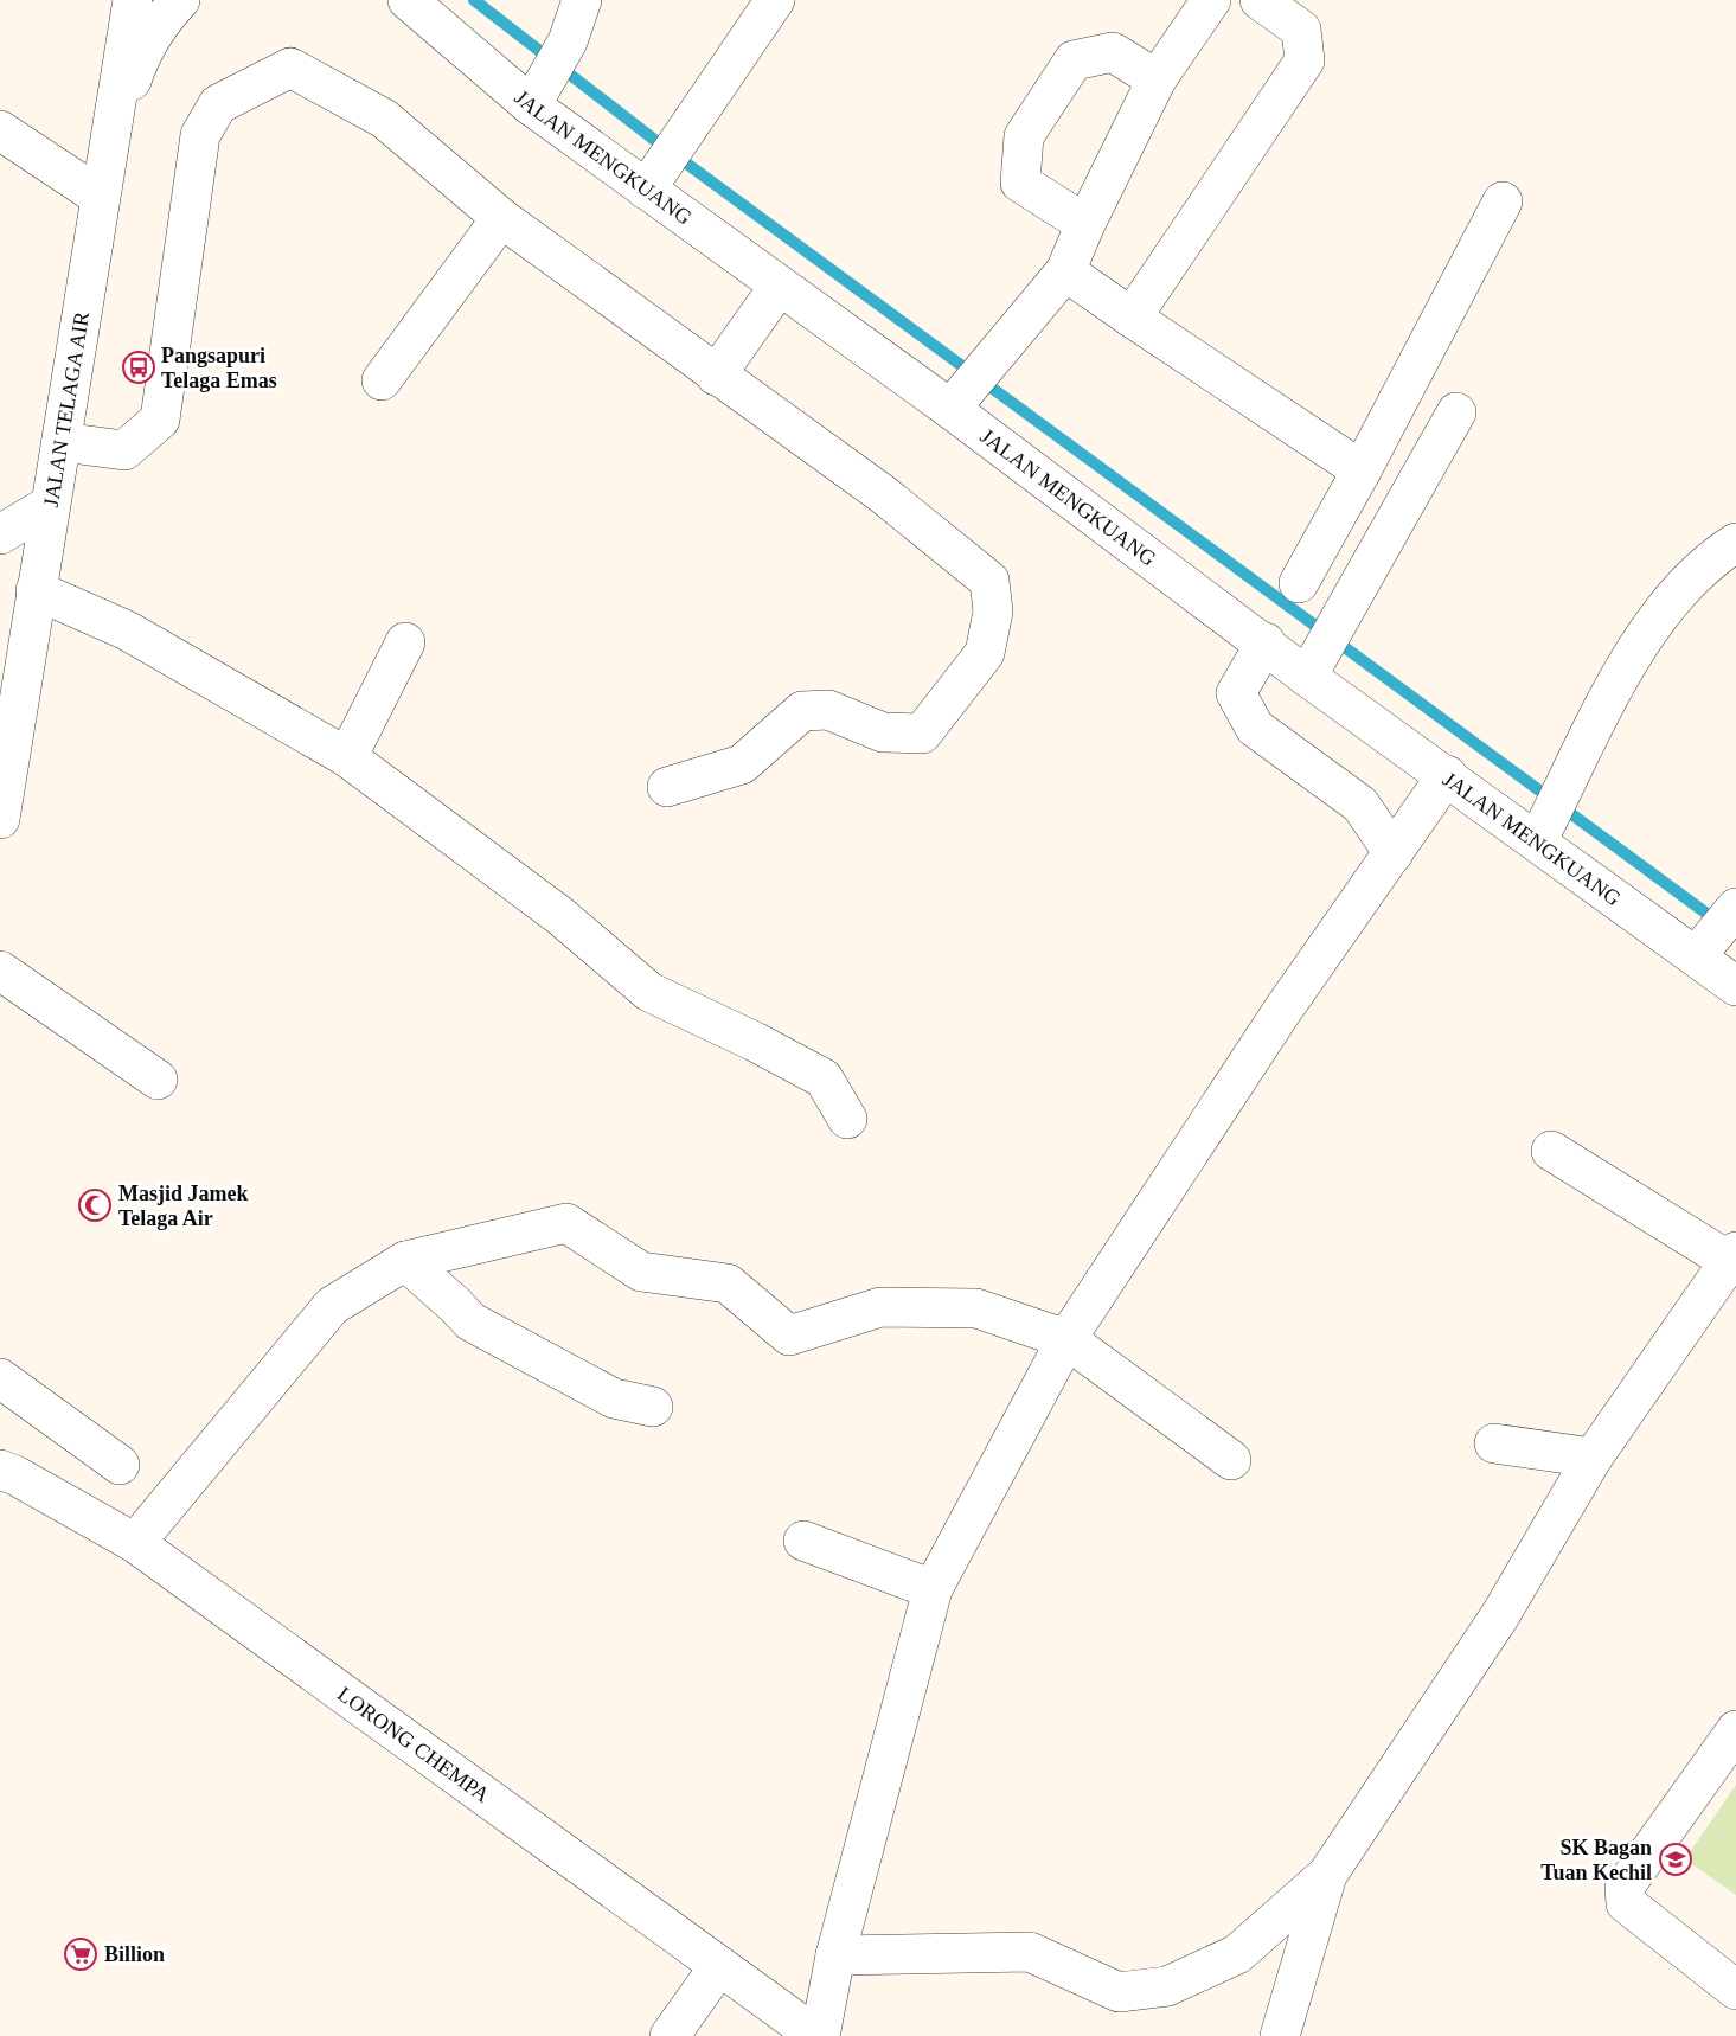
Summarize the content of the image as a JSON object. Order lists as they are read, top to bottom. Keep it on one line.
{"streets":{"street":["JALAN MENGKUANG","JALAN TELAGA AIR","LORONG CHEMPA"]},"places":{"bus stop":["Pangsapuri Telaga Emas"],"mosque":["Masjid Jamek Telaga Air"],"school or university":["SK Bagan Tuan Kechil"],"supermarket":["Billion"]}}
